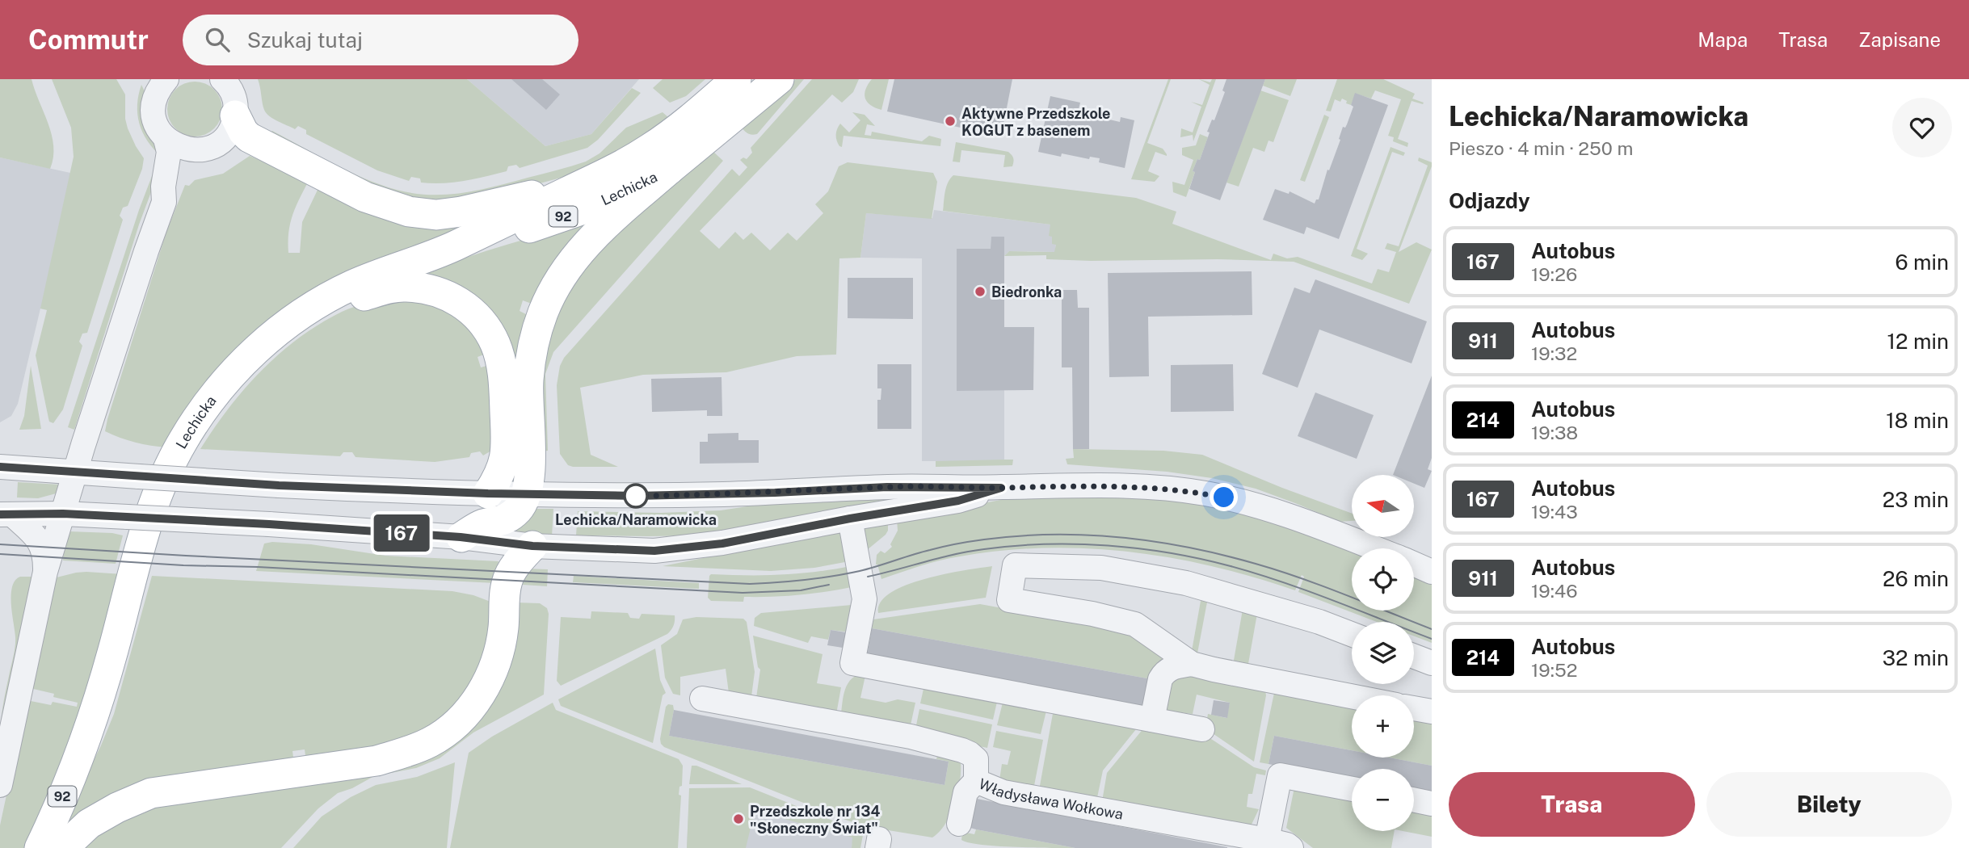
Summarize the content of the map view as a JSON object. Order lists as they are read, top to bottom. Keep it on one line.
{"streets":{"main road":["Lechicka","92"],"street":["Władysława Wołkowa"]},"places":["Aktywne Przedszkole KOGUT z basenem","Biedronka","Lechicka/Naramowicka","Przedszkole nr 134 \"Słoneczny Świat\""],"lines":["bus line 167"],"north":"left","page":{"header":"Commutr","search":"Szukaj tutaj","nav":["Mapa","Trasa","Zapisane"],"on_map":"167","heading":[["Lechicka/Naramowicka","Pieszo · 4 min · 250 m"],"Odjazdy"],"list":[{"mark":"167","name":"Autobus","note":"19:26","value":"6 min"},{"mark":"911","name":"Autobus","note":"19:32","value":"12 min"},{"mark":"214","name":"Autobus","note":"19:38","value":"18 min"},{"mark":"167","name":"Autobus","note":"19:43","value":"23 min"},{"mark":"911","name":"Autobus","note":"19:46","value":"26 min"},{"mark":"214","name":"Autobus","note":"19:52","value":"32 min"}],"map_buttons":["+","−"],"buttons":["Trasa","Bilety"]}}
